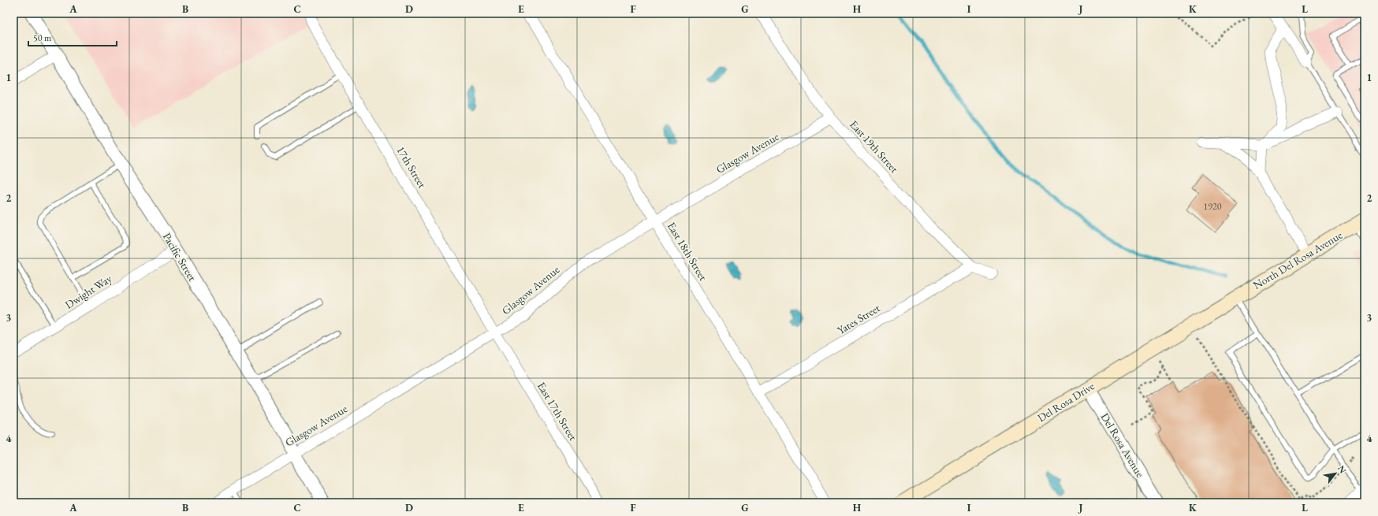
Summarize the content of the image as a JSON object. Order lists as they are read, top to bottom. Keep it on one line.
{"streets":{"main road":["North Del Rosa Avenue","Del Rosa Drive"],"street":["East 19th Street","Glasgow Avenue","17th Street","East 18th Street","Pacific Street","Dwight Way","Yates Street","East 17th Street","Del Rosa Avenue"]},"crossings":[["East 19th Street","Glasgow Avenue"],["East 19th Street","Yates Street"],["Glasgow Avenue","17th Street"],["Glasgow Avenue","East 18th Street"],["Glasgow Avenue","Pacific Street"],["Glasgow Avenue","East 17th Street"],["17th Street","East 17th Street"],["East 18th Street","Yates Street"],["Pacific Street","Dwight Way"],["North Del Rosa Avenue","Del Rosa Drive"],["Del Rosa Drive","Del Rosa Avenue"]],"house_numbers":["1920"],"scale_bar":"50 m","north":"top right","grid":{"columns":["A","B","C","D","E","F","G","H","I","J","K","L"],"rows":["1","2","3","4"]}}
